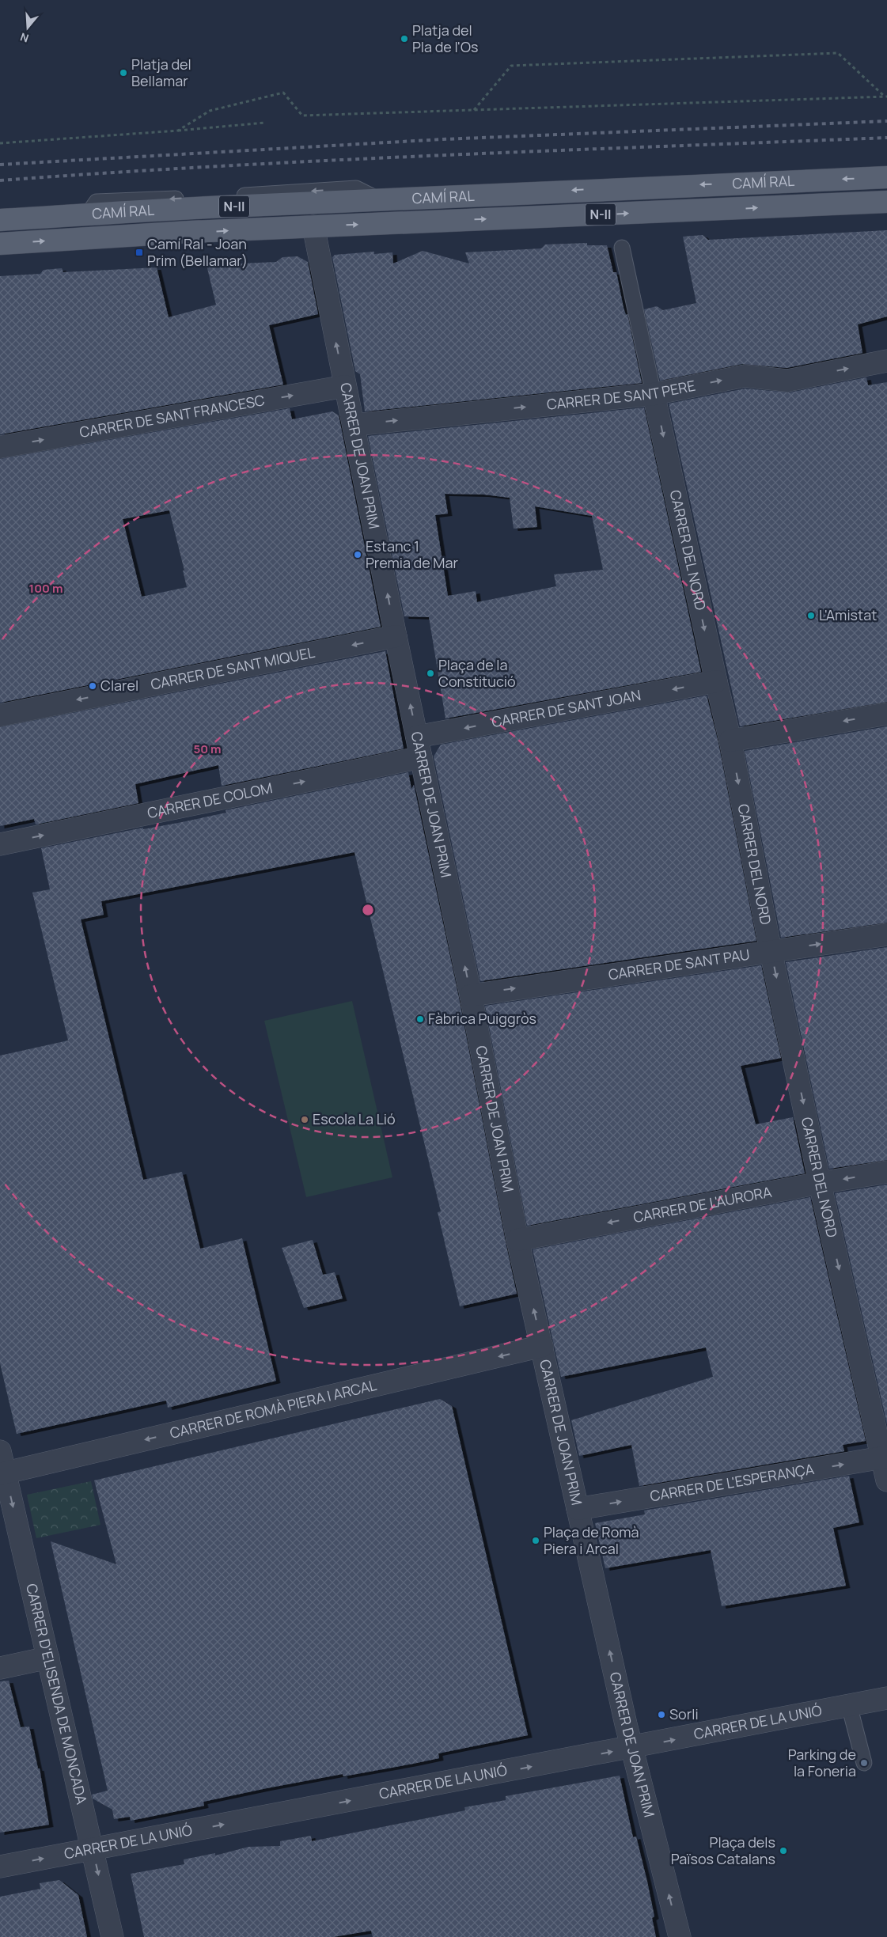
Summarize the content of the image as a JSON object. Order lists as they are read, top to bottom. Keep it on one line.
{"streets":{"main road":["CAMÍ RAL","N-II"],"street":["CARRER DE SANT PERE","CARRER DE SANT FRANCESC","CARRER DE JOAN PRIM","CARRER DEL NORD","CARRER DE SANT MIQUEL","CARRER DE SANT JOAN","CARRER DE COLOM","CARRER DE SANT PAU","CARRER DE L'AURORA","CARRER DE ROMÀ PIERA I ARCAL","CARRER DE L'ESPERANÇA","CARRER D'ELISENDA DE MONCADA","CARRER DE LA UNIÓ"]},"crossings":[["CAMÍ RAL","CARRER DE JOAN PRIM"],["CARRER DE SANT PERE","CARRER DE JOAN PRIM"],["CARRER DE SANT PERE","CARRER DEL NORD"],["CARRER DE SANT FRANCESC","CARRER DE JOAN PRIM"],["CARRER DE JOAN PRIM","CARRER DE SANT MIQUEL"],["CARRER DE JOAN PRIM","CARRER DE SANT JOAN"],["CARRER DE JOAN PRIM","CARRER DE COLOM"],["CARRER DE JOAN PRIM","CARRER DE SANT PAU"],["CARRER DE JOAN PRIM","CARRER DE L'AURORA"],["CARRER DE JOAN PRIM","CARRER DE ROMÀ PIERA I ARCAL"],["CARRER DE JOAN PRIM","CARRER DE L'ESPERANÇA"],["CARRER DE JOAN PRIM","CARRER DE LA UNIÓ"],["CARRER DEL NORD","CARRER DE SANT JOAN"],["CARRER DEL NORD","CARRER DE SANT PAU"],["CARRER DEL NORD","CARRER DE L'AURORA"],["CARRER DEL NORD","CARRER DE L'ESPERANÇA"],["CARRER DE SANT JOAN","CARRER DE COLOM"],["CARRER DE ROMÀ PIERA I ARCAL","CARRER D'ELISENDA DE MONCADA"],["CARRER D'ELISENDA DE MONCADA","CARRER DE LA UNIÓ"]],"one_way":["CARRER DE SANT PERE","CARRER DE SANT FRANCESC","CARRER DE JOAN PRIM","CARRER DEL NORD","CARRER DE SANT MIQUEL","CARRER DE SANT JOAN","CARRER DE COLOM","CARRER DE SANT PAU","CARRER DE L'AURORA","CARRER DE ROMÀ PIERA I ARCAL","CARRER DE L'ESPERANÇA","CARRER D'ELISENDA DE MONCADA","CARRER DE LA UNIÓ"],"places":{"other":["Platja del Pla de l'Os","Platja del Bellamar","Estanc 1 Premia de Mar","L'Amistat","Plaça de la Constitució","Clarel","Fàbrica Puiggròs","Escola La Lió","Plaça de Romà Piera i Arcal","Sorli","Parking de la Foneria","Plaça dels Països Catalans"],"transit":["Camí Ral - Joan Prim (Bellamar)"]},"north":"bottom","rings":["100 m","50 m"]}
